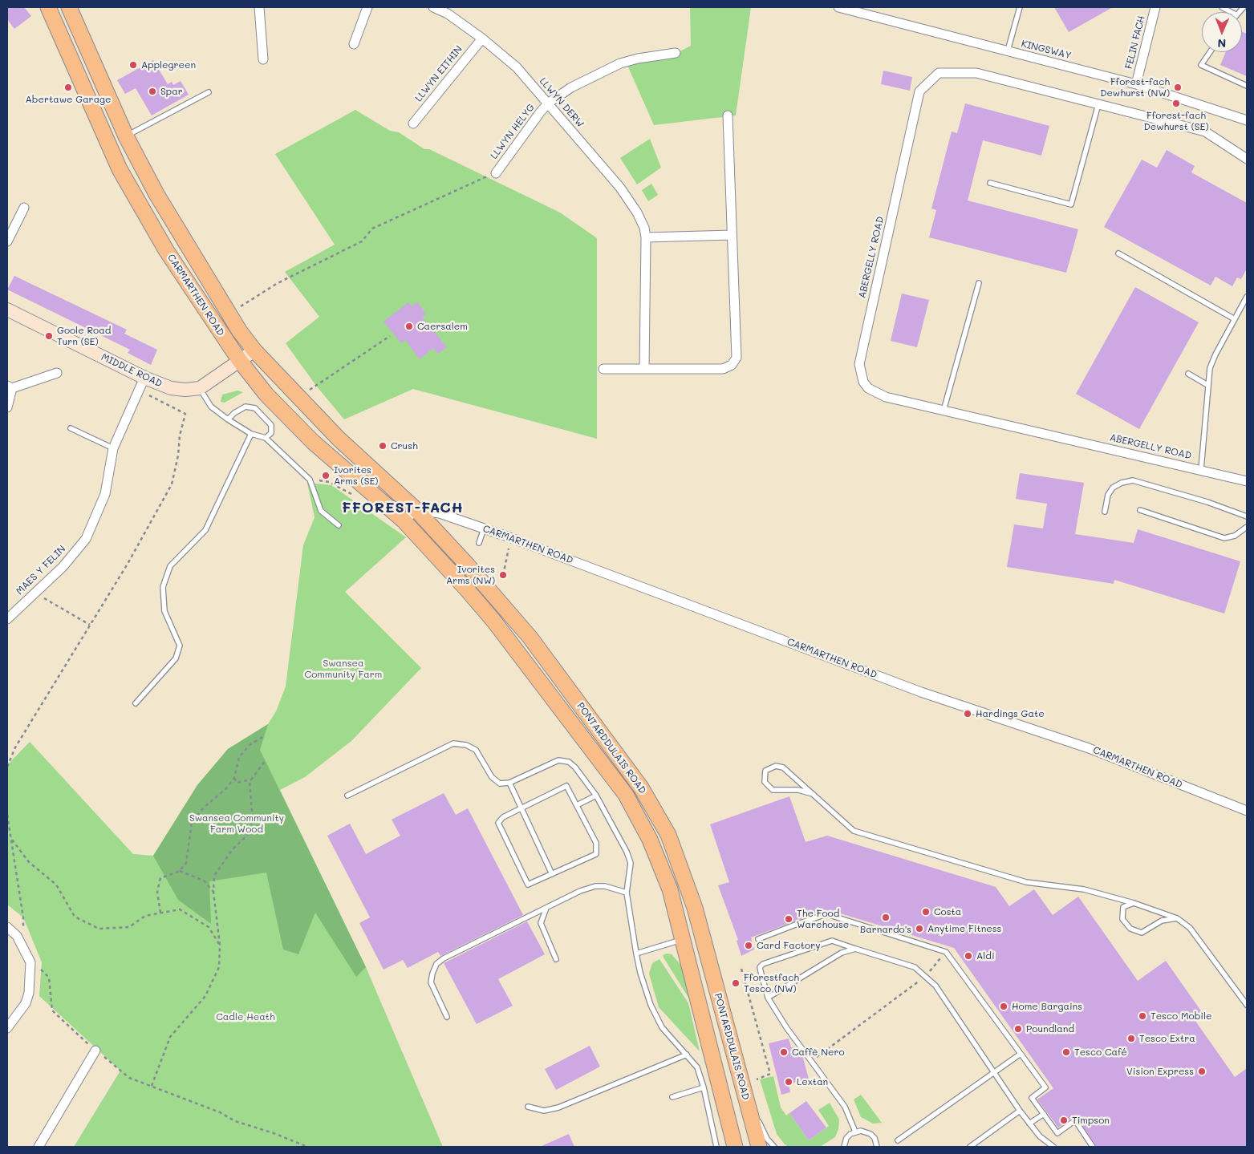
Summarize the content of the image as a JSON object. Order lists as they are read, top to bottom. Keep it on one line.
{"streets":{"main road":["CARMARTHEN ROAD","PONTARDDULAIS ROAD"],"street":["FELIN FACH","KINGSWAY","LLWYN EITHIN","LLWYN DERW","LLWYN HELYG","ABERGELLY ROAD","MIDDLE ROAD","MAES Y FELIN"]},"crossings":[["FELIN FACH","KINGSWAY"],["LLWYN EITHIN","LLWYN DERW"],["LLWYN DERW","LLWYN HELYG"],["CARMARTHEN ROAD","PONTARDDULAIS ROAD"],["MIDDLE ROAD","MAES Y FELIN"]],"districts":["FFOREST-FACH"],"parks":["Swansea Community Farm","Swansea Community Farm Wood","Cadle Heath"],"places":["Applegreen","Abertawe Garage","Fforest-fach Dewhurst (NW)","Spar","Fforest-fach Dewhurst (SE)","Caersalem","Goole Road Turn (SE)","Crush","Ivorites Arms (SE)","Ivorites Arms (NW)","Hardings Gate","Costa","Barnardo's","The Food Warehouse","Anytime Fitness","Card Factory","Aldi","Fforestfach Tesco (NW)","Home Bargains","Tesco Mobile","Poundland","Tesco Extra","Caffè Nero","Tesco Café","Vision Express","Lextan","Timpson"],"north":"bottom"}
